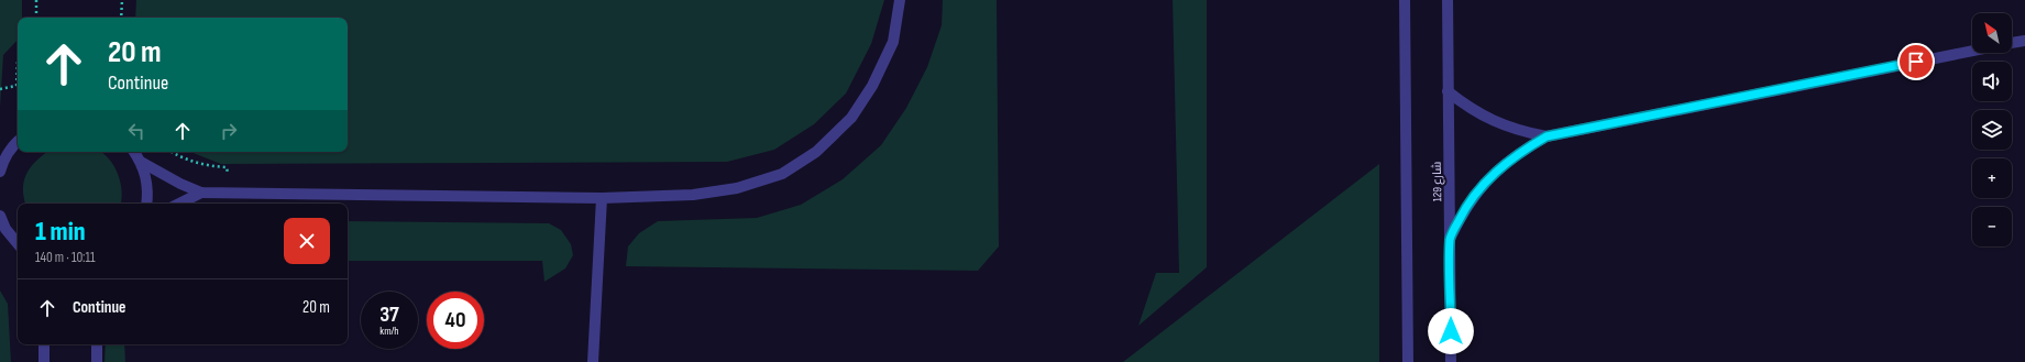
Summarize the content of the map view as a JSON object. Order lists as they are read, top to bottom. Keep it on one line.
{"streets":{"street":["شارع 129"]},"north":"top left","page":{"map_buttons":["+","−"],"turn":["20 m","Continue"],"heading":["1 min","140 m · 10:11"],"list":[{"name":"Continue","value":"20 m"}],"speed":"37 km/h","limit":"40"}}
